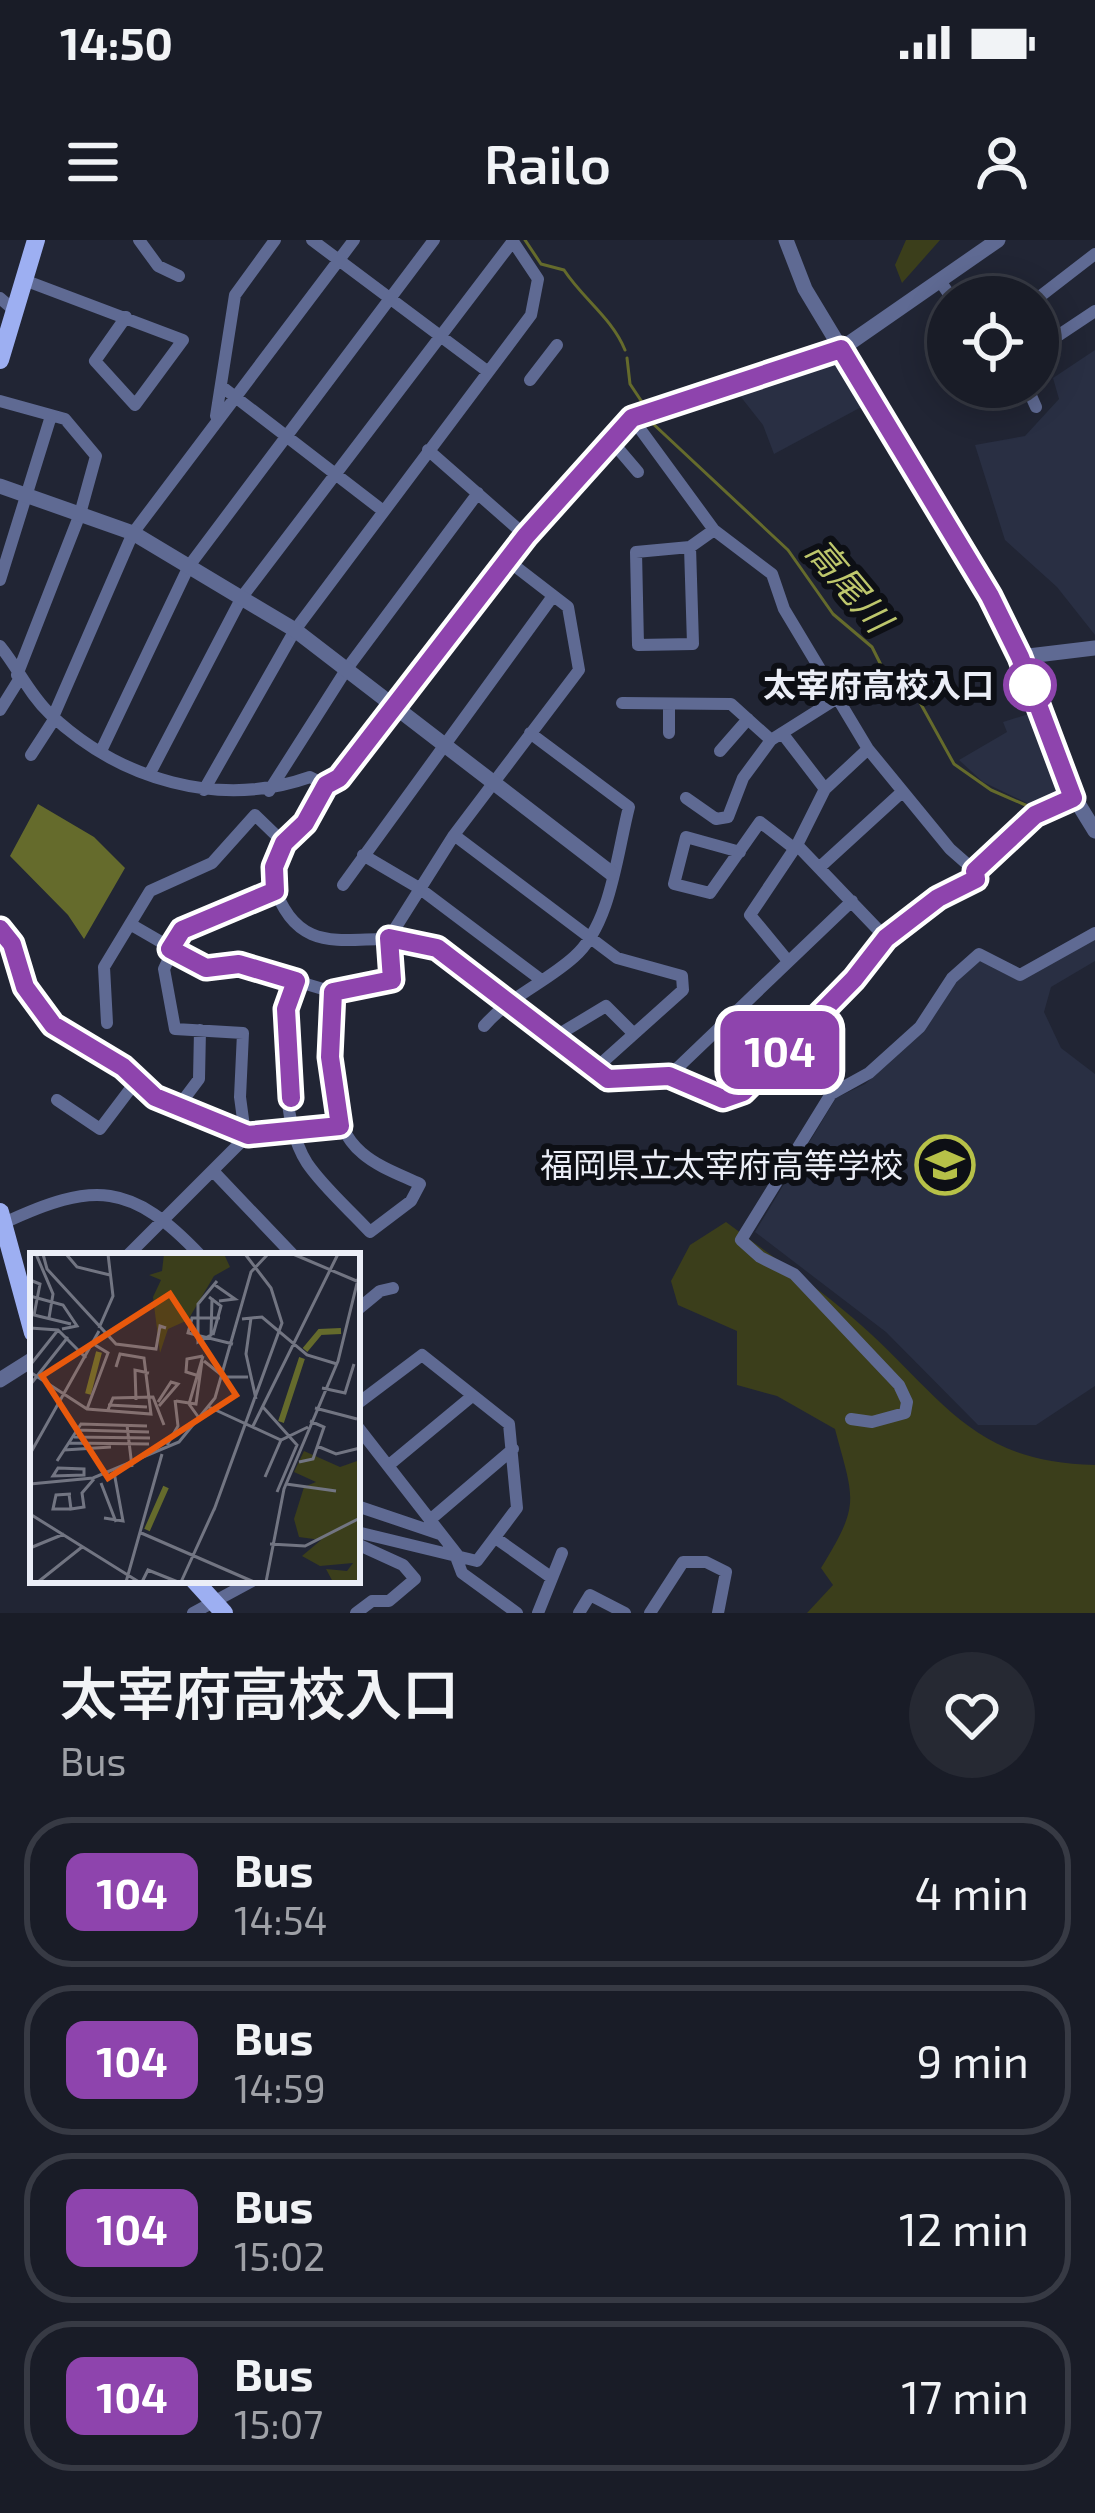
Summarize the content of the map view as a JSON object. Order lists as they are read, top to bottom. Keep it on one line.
{"water":["高尾川"],"places":{"other":["太宰府高校入口"],"school or university":["福岡県立太宰府高等学校"]},"lines":["bus line 104"],"page":{"status":"14:50","header":"Railo","on_map":"104","heading":["太宰府高校入口","Bus"],"list":[{"mark":"104","name":"Bus","note":"14:54","value":"4 min"},{"mark":"104","name":"Bus","note":"14:59","value":"9 min"},{"mark":"104","name":"Bus","note":"15:02","value":"12 min"},{"mark":"104","name":"Bus","note":"15:07","value":"17 min"}]}}
